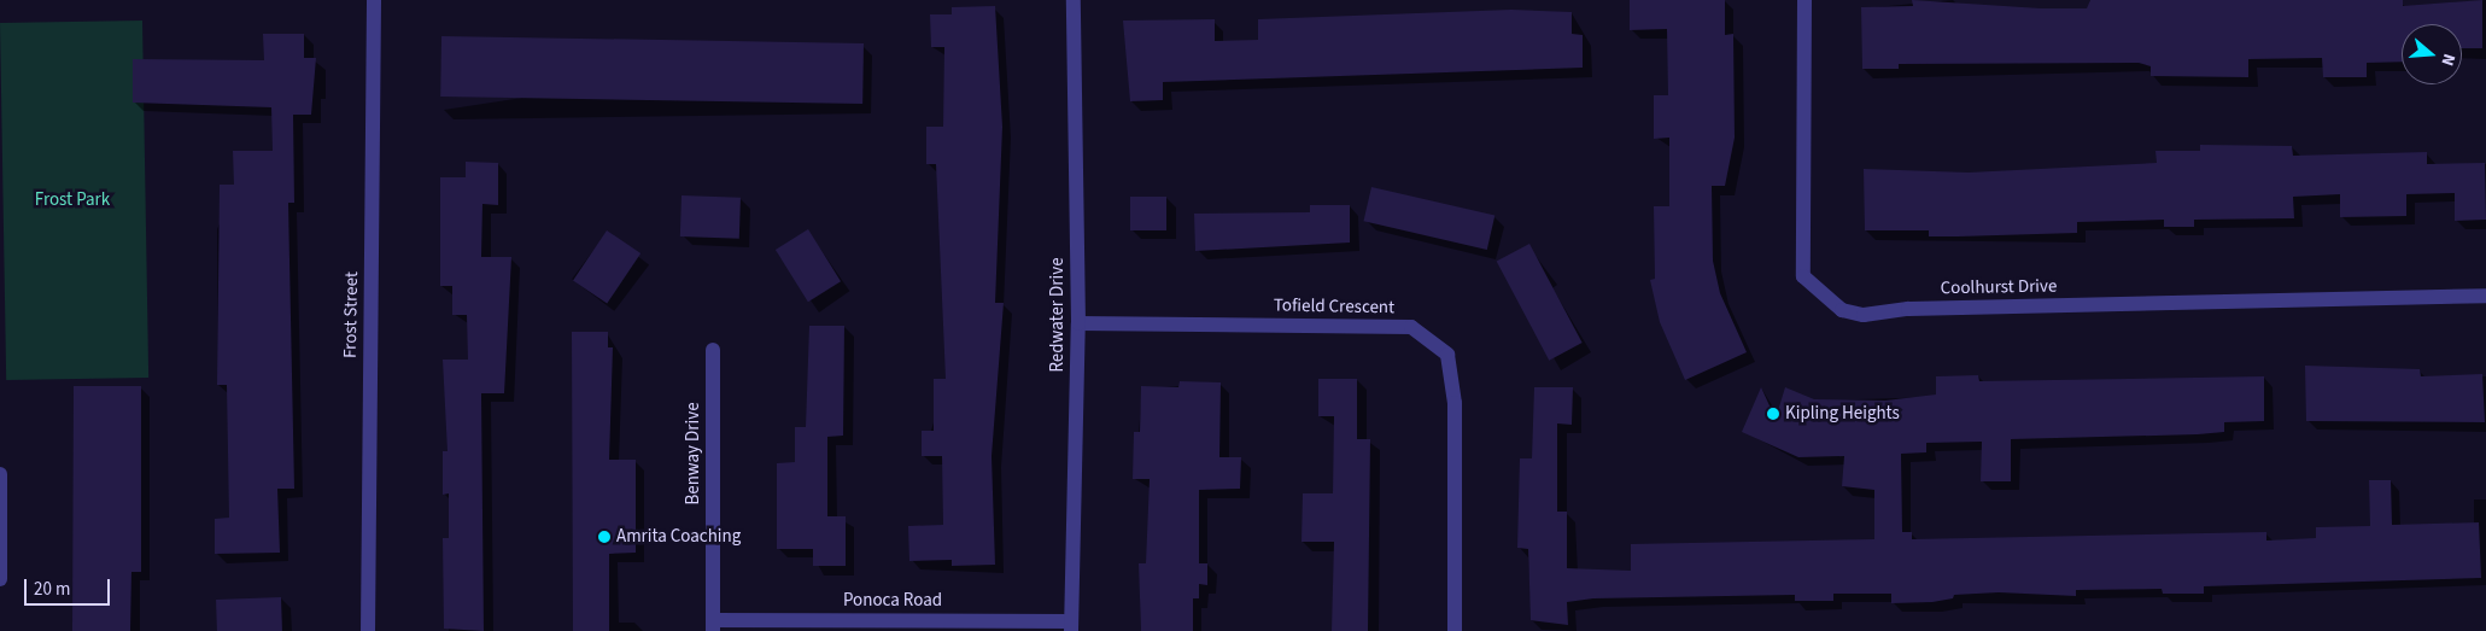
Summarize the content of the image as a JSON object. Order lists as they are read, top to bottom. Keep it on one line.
{"streets":{"street":["Coolhurst Drive","Tofield Crescent","Frost Street","Redwater Drive","Benway Drive","Ponoca Road"]},"crossings":[["Tofield Crescent","Redwater Drive"],["Redwater Drive","Ponoca Road"],["Benway Drive","Ponoca Road"]],"parks":["Frost Park"],"places":["Kipling Heights","Amrita Coaching"],"scale_bar":"20 m","north":"right"}
